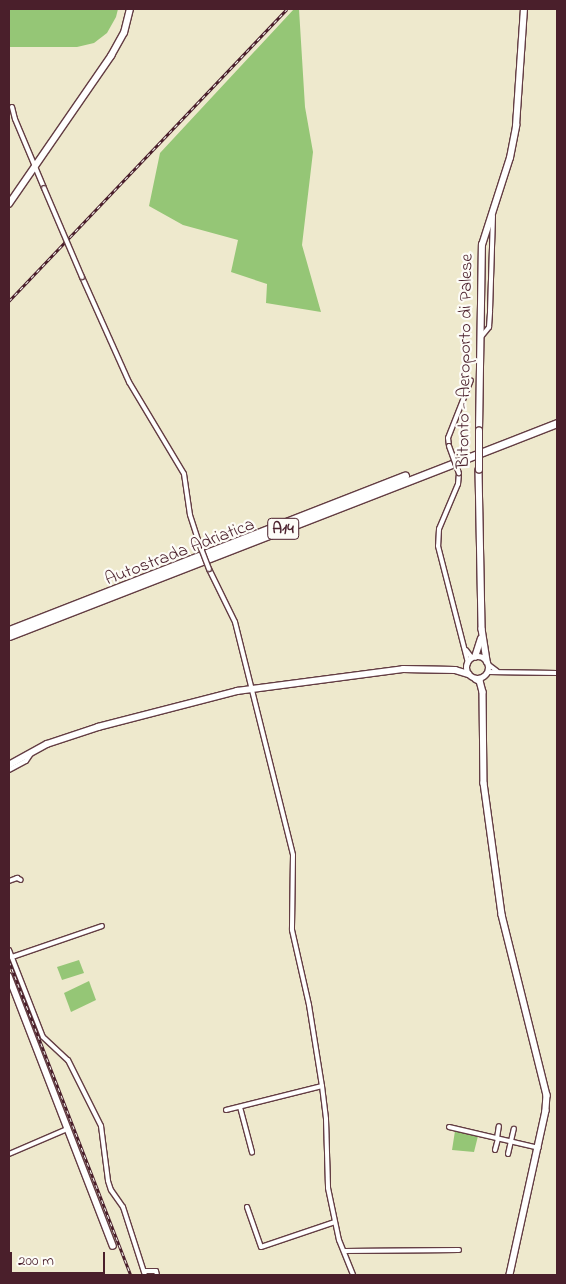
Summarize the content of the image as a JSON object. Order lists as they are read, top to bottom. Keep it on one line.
{"streets":{"highway":["A14","Autostrada Adriatica"],"main road":["Bitonto - Aeroporto di Palese"]},"scale_bar":"200 m"}
